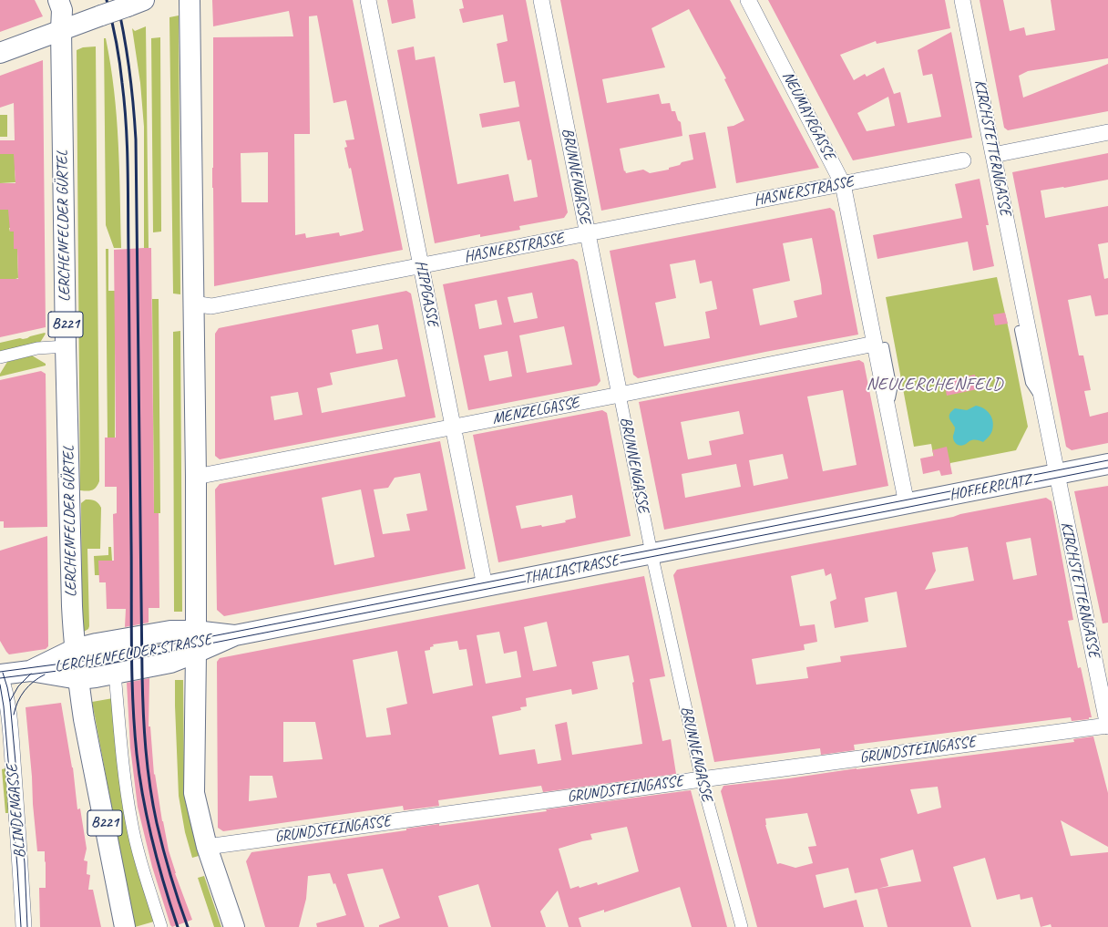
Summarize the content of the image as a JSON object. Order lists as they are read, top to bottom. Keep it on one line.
{"streets":{"main road":["LERCHENFELDER GÜRTEL","B221","HOFFERPLATZ","THALIASTRASSE","LERCHENFELDER STRASSE"],"street":["NEUMAYRGASSE","KIRCHSTETTERNGASSE","BRUNNENGASSE","HASNERSTRASSE","HIPPGASSE","MENZELGASSE","GRUNDSTEINGASSE","BLINDENGASSE"]},"crossings":[["NEUMAYRGASSE","HASNERSTRASSE"],["NEUMAYRGASSE","MENZELGASSE"],["KIRCHSTETTERNGASSE","HOFFERPLATZ"],["KIRCHSTETTERNGASSE","GRUNDSTEINGASSE"],["BRUNNENGASSE","HASNERSTRASSE"],["BRUNNENGASSE","MENZELGASSE"],["BRUNNENGASSE","THALIASTRASSE"],["BRUNNENGASSE","GRUNDSTEINGASSE"],["HASNERSTRASSE","HIPPGASSE"],["LERCHENFELDER GÜRTEL","LERCHENFELDER STRASSE"],["HIPPGASSE","MENZELGASSE"],["HIPPGASSE","THALIASTRASSE"],["HOFFERPLATZ","THALIASTRASSE"],["LERCHENFELDER STRASSE","BLINDENGASSE"]],"districts":["NEULERCHENFELD"]}
